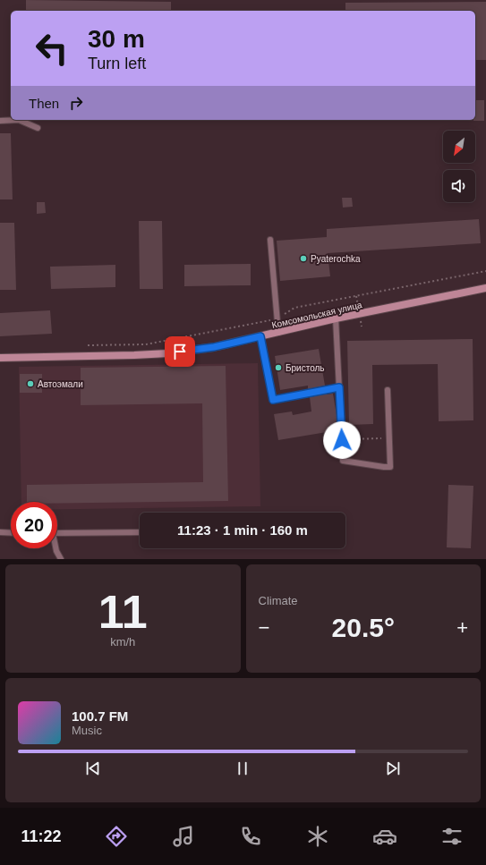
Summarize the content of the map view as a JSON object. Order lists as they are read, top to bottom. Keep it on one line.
{"streets":{"street":["Комсомольская улица"]},"places":["Pyaterochka","Бристоль","Автоэмали"],"north":"bottom left","page":{"turn":["30 m","Turn left"],"then":"Then","limit":"20","trip":"11:23 · 1 min · 160 m","tile":[["11","km/h"],"Climate"],"heat":["−","20.5°","+"],"song":["100.7 FM","Music"],"tabs":"11:22"}}
